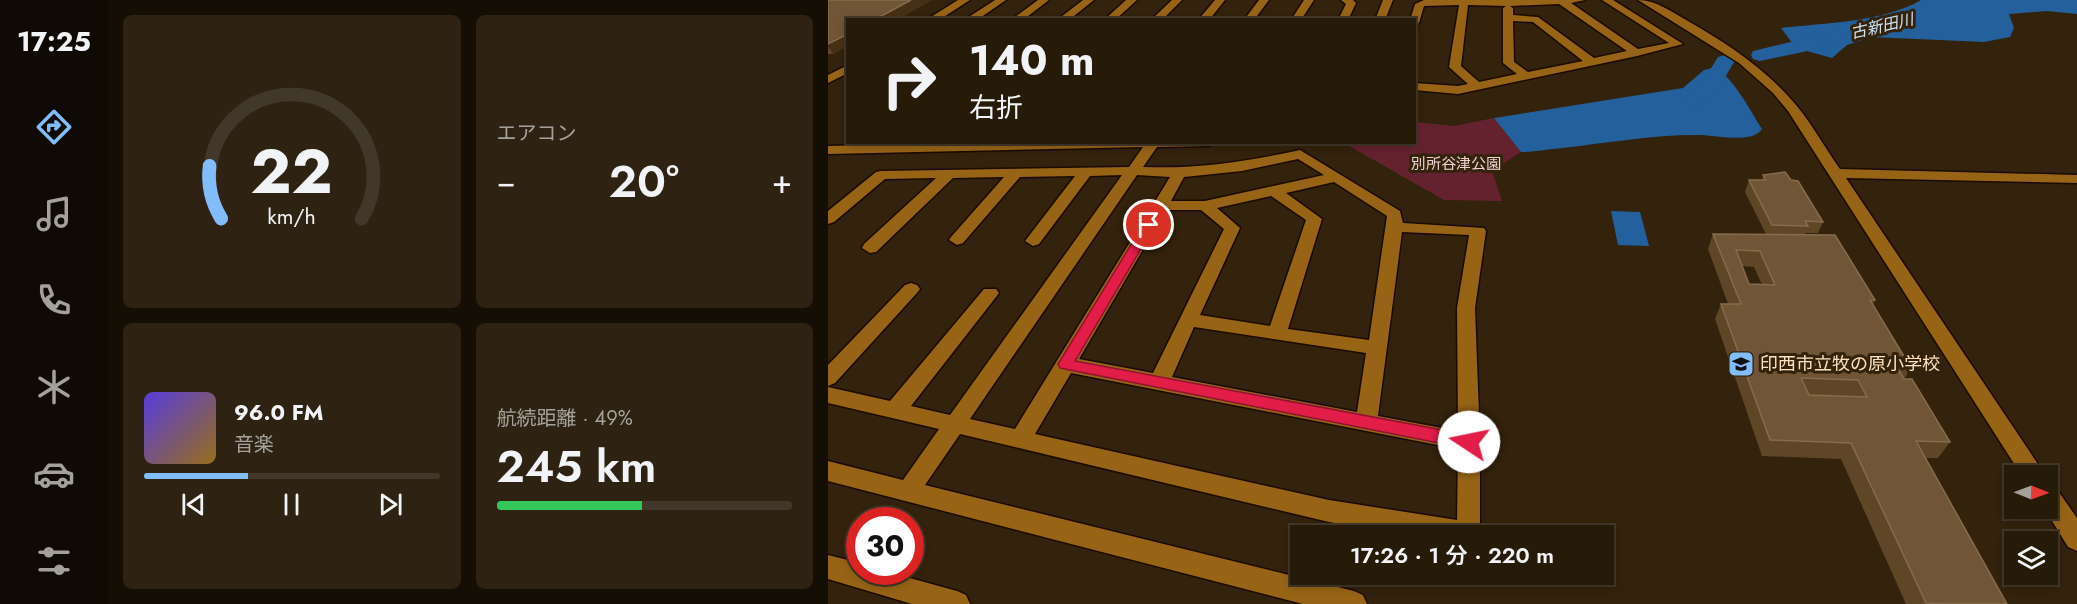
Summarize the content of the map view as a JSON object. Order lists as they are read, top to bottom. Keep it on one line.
{"water":["古新田川"],"parks":["別所谷津公園"],"places":{"school or university":["印西市立牧の原小学校"]},"north":"right","page":{"tabs":"17:25","tile":["エアコン",["航続距離 · 49%","245 km"]],"turn":["140 m","右折"],"heat":["−","20°","+"],"song":["96.0 FM","音楽"],"limit":"30","trip":"17:26 · 1 分 · 220 m","gauge":["22","km/h"]}}
